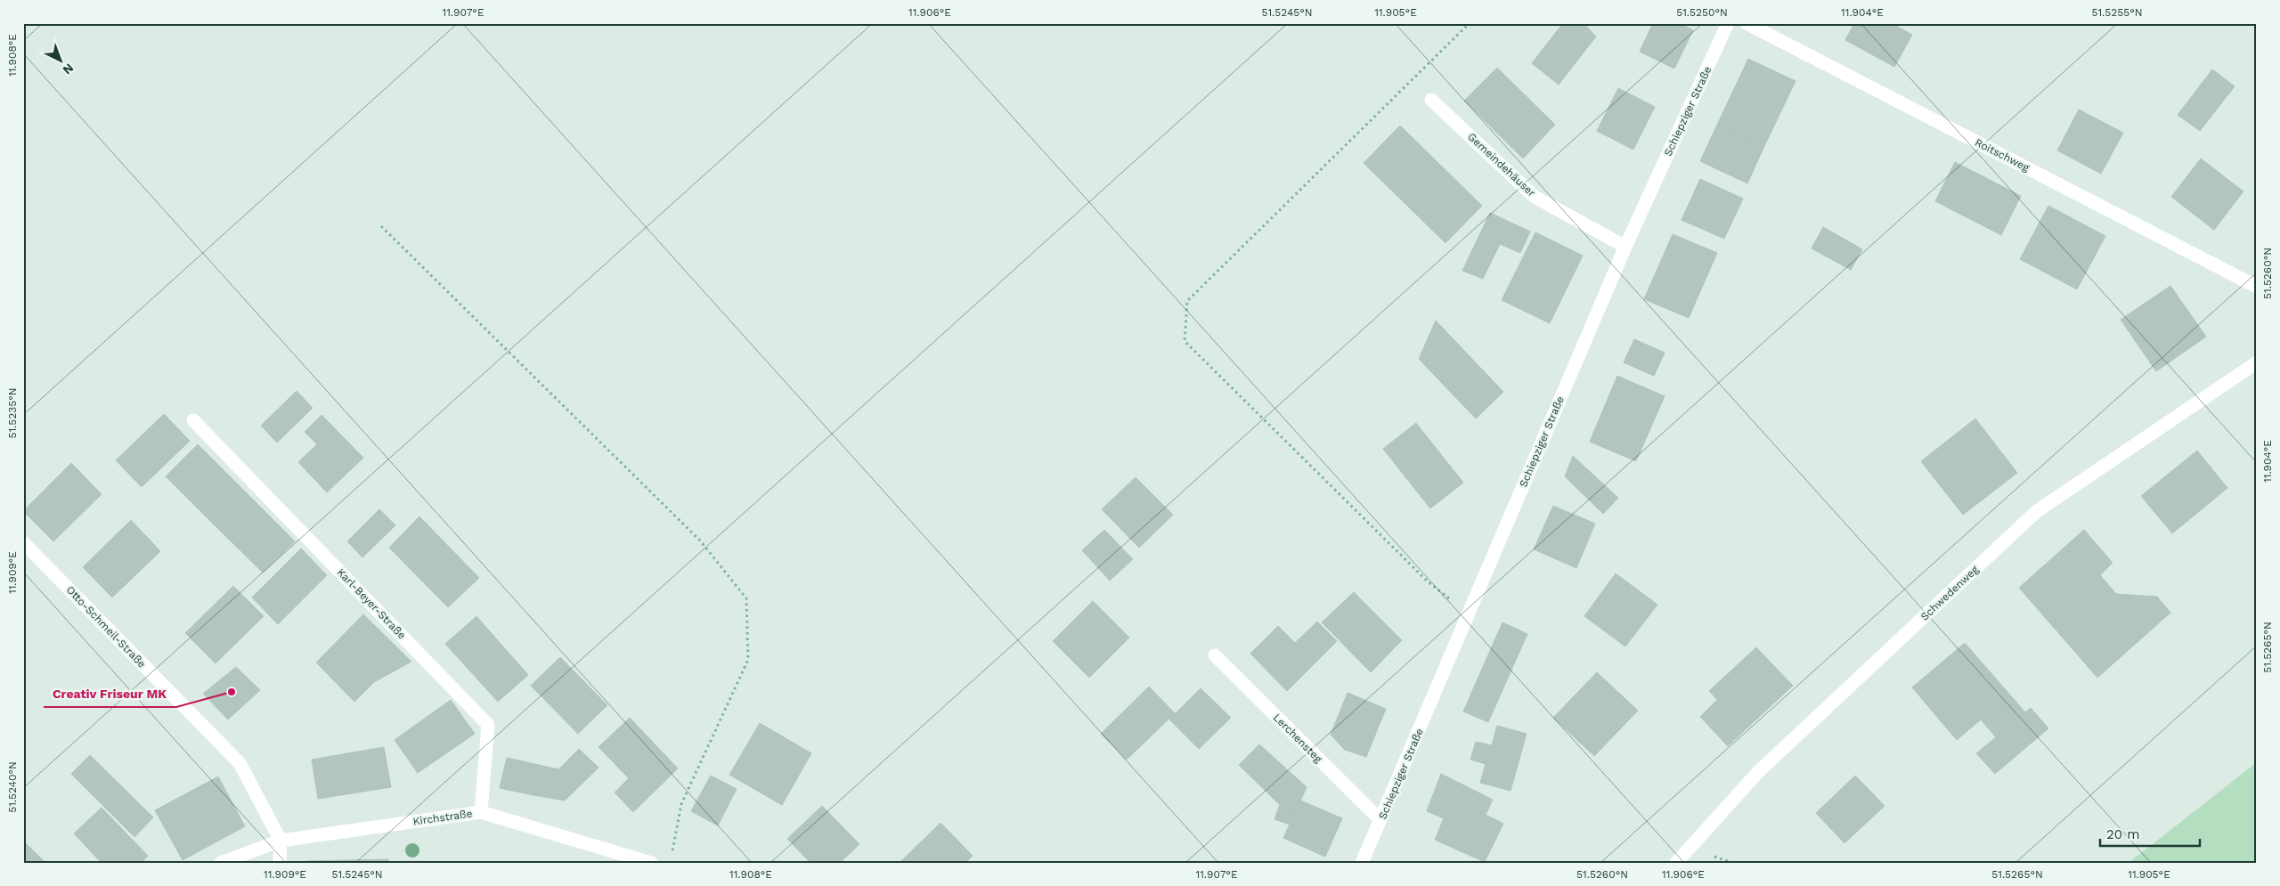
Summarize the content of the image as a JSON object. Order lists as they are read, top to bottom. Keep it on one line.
{"streets":{"street":["Schiepziger Straße","Roitschweg","Gemeindehäuser","Schwedenweg","Karl-Beyer-Straße","Otto-Schmeil-Straße","Lerchensteg","Kirchstraße"]},"crossings":[["Schiepziger Straße","Gemeindehäuser"],["Schiepziger Straße","Lerchensteg"],["Karl-Beyer-Straße","Kirchstraße"],["Otto-Schmeil-Straße","Kirchstraße"]],"places":["Creativ Friseur MK"],"scale_bar":"20 m","north":"bottom right","coordinates":["11.907°E","11.906°E","51.5245°N","11.905°E","51.5250°N","11.904°E","51.5255°N","11.908°E","51.5260°N","51.5235°N","11.909°E","51.5265°N","51.5240°N"]}
